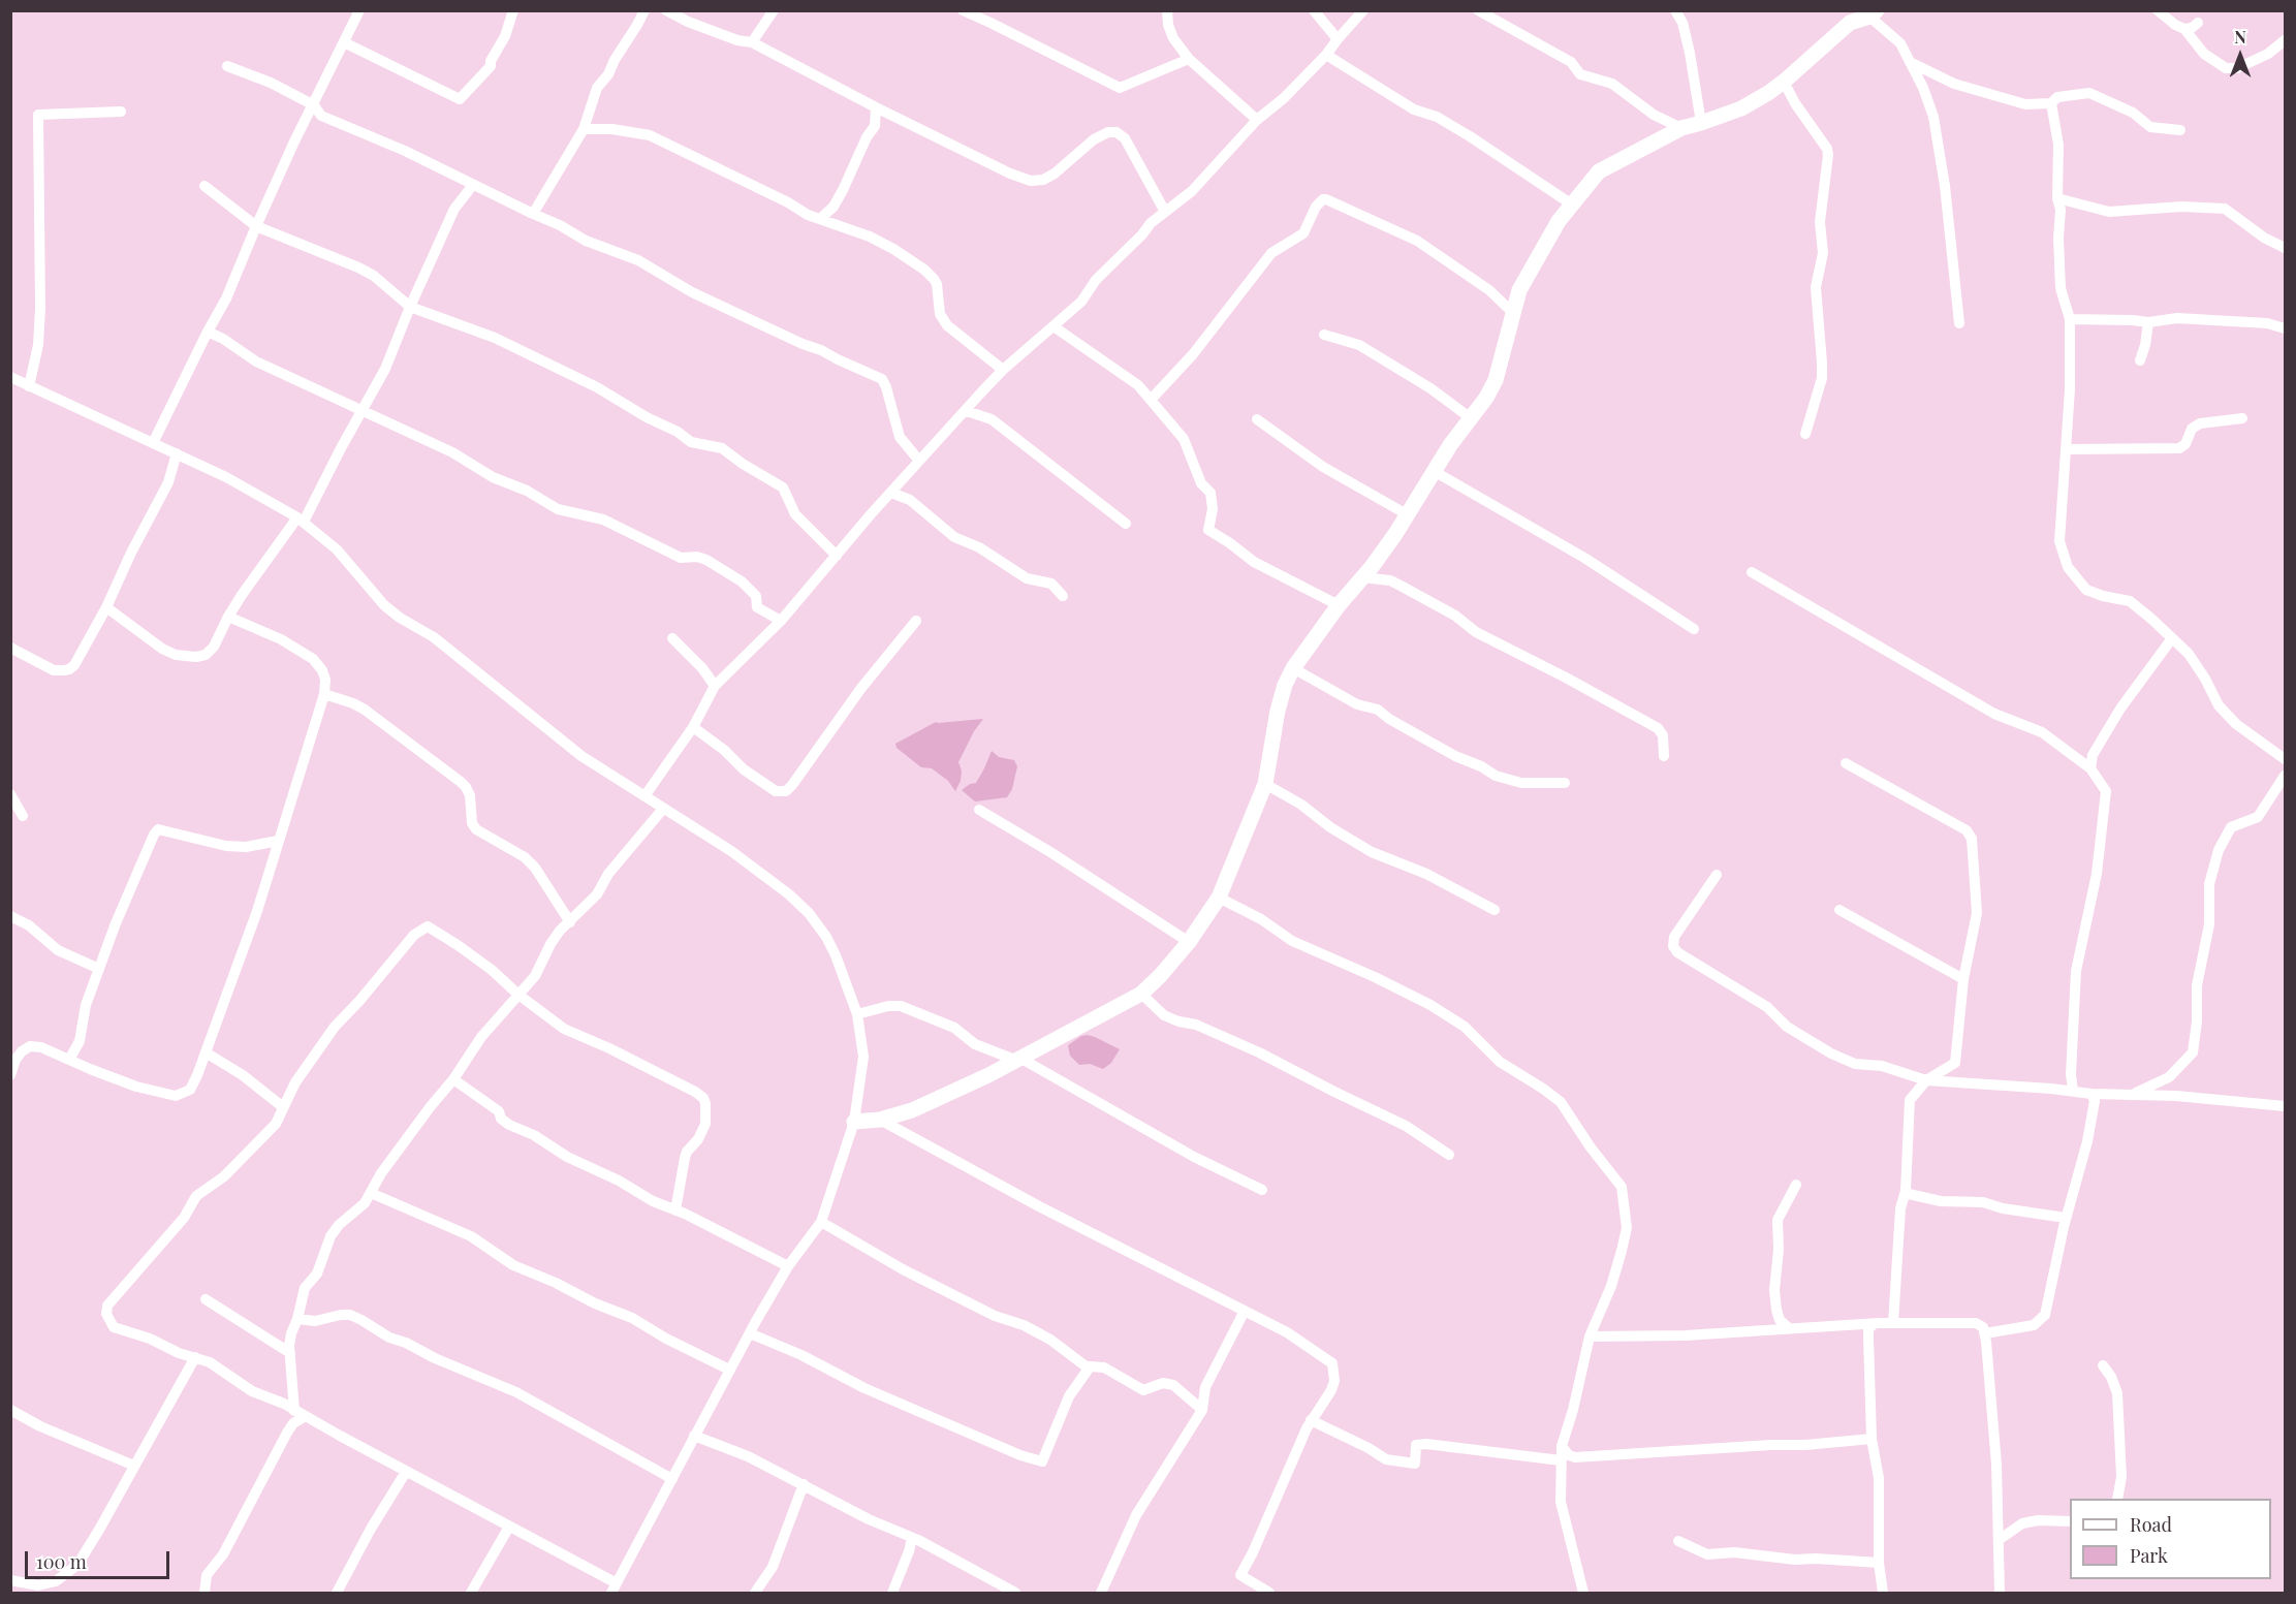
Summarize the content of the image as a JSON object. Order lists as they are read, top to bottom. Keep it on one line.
{"legend":["Road","Park"],"scale_bar":"100 m","north":"top"}
